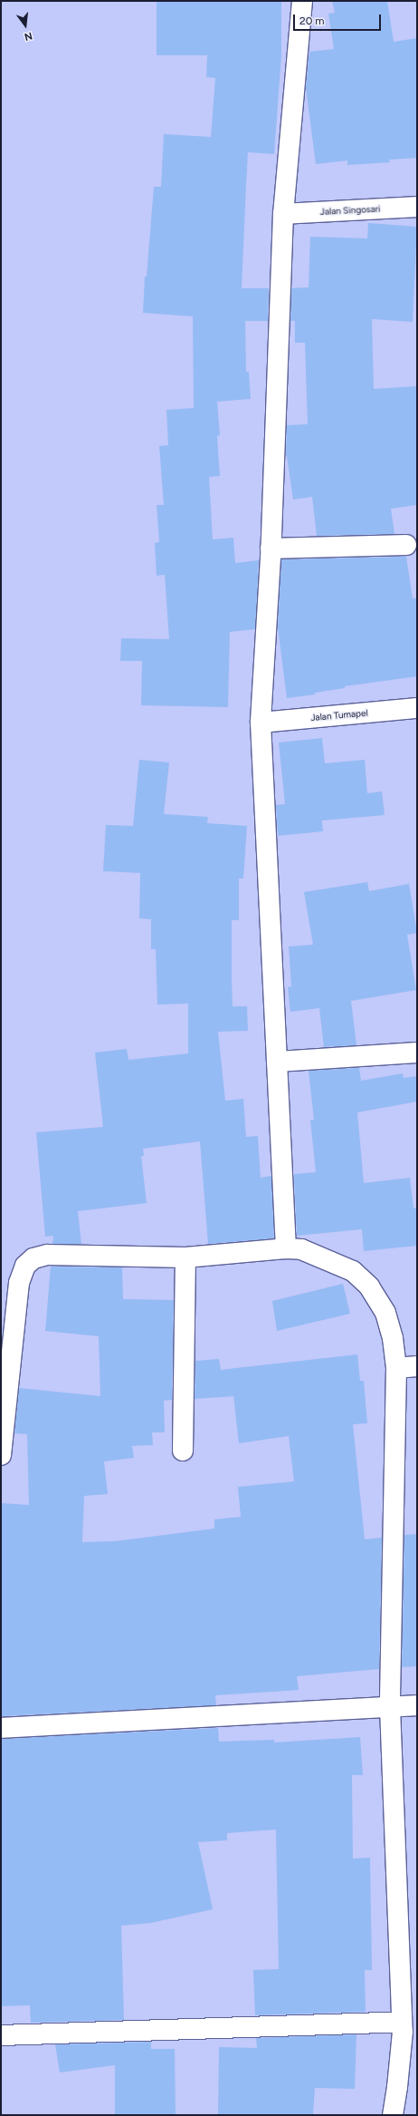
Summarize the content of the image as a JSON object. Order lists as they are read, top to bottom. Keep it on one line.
{"streets":{"street":["Jalan Singosari","Jalan Tumapel"]},"scale_bar":"20 m","north":"bottom"}
